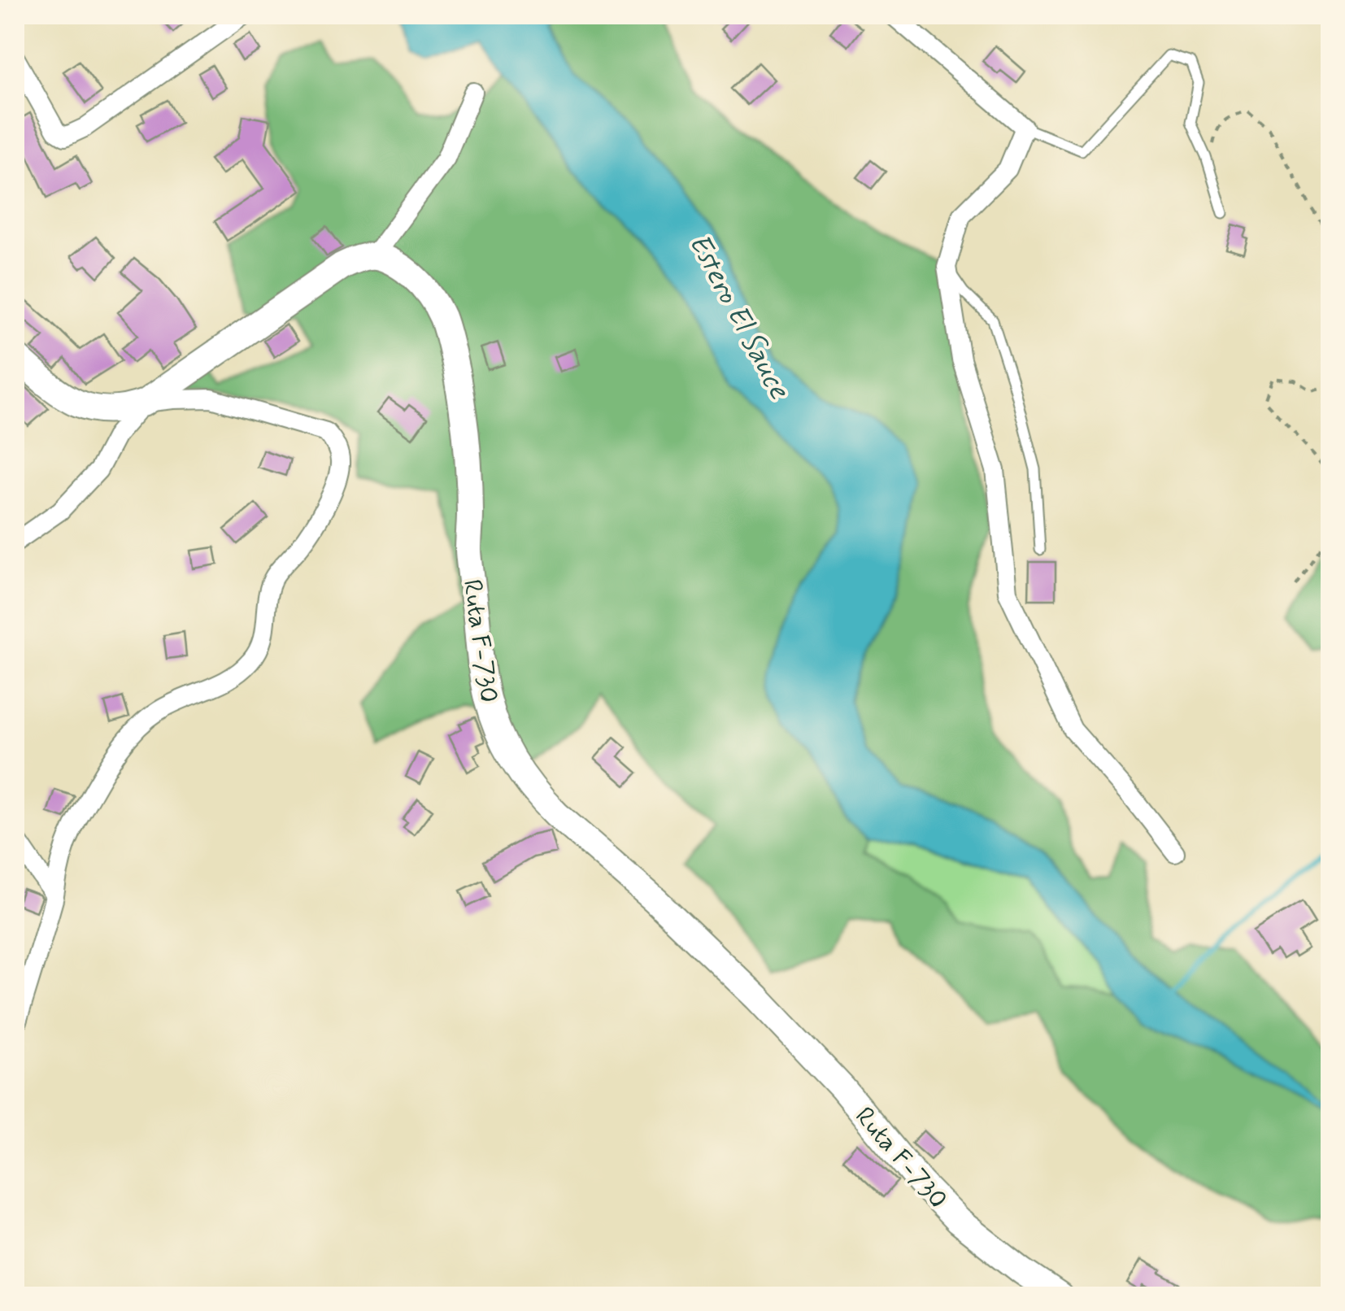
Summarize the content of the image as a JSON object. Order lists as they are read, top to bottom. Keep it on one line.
{"streets":{"street":["Ruta F-730"]},"water":["Estero El Sauce"]}
